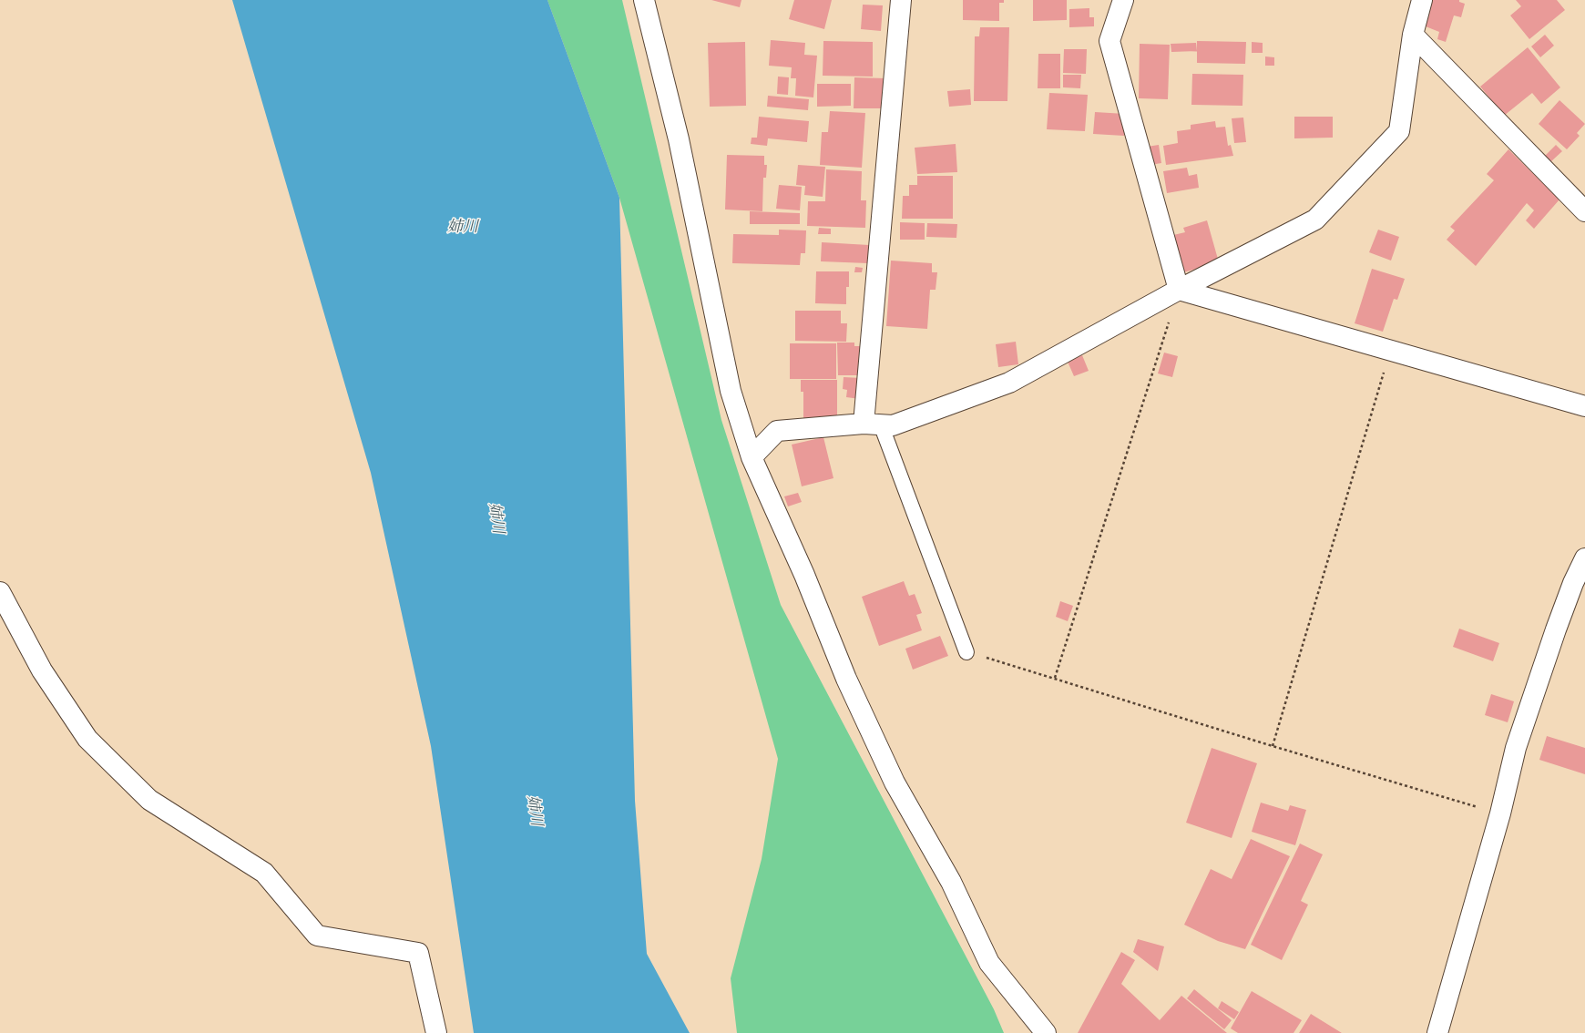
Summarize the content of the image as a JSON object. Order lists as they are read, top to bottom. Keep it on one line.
{"water":["姉川"]}
